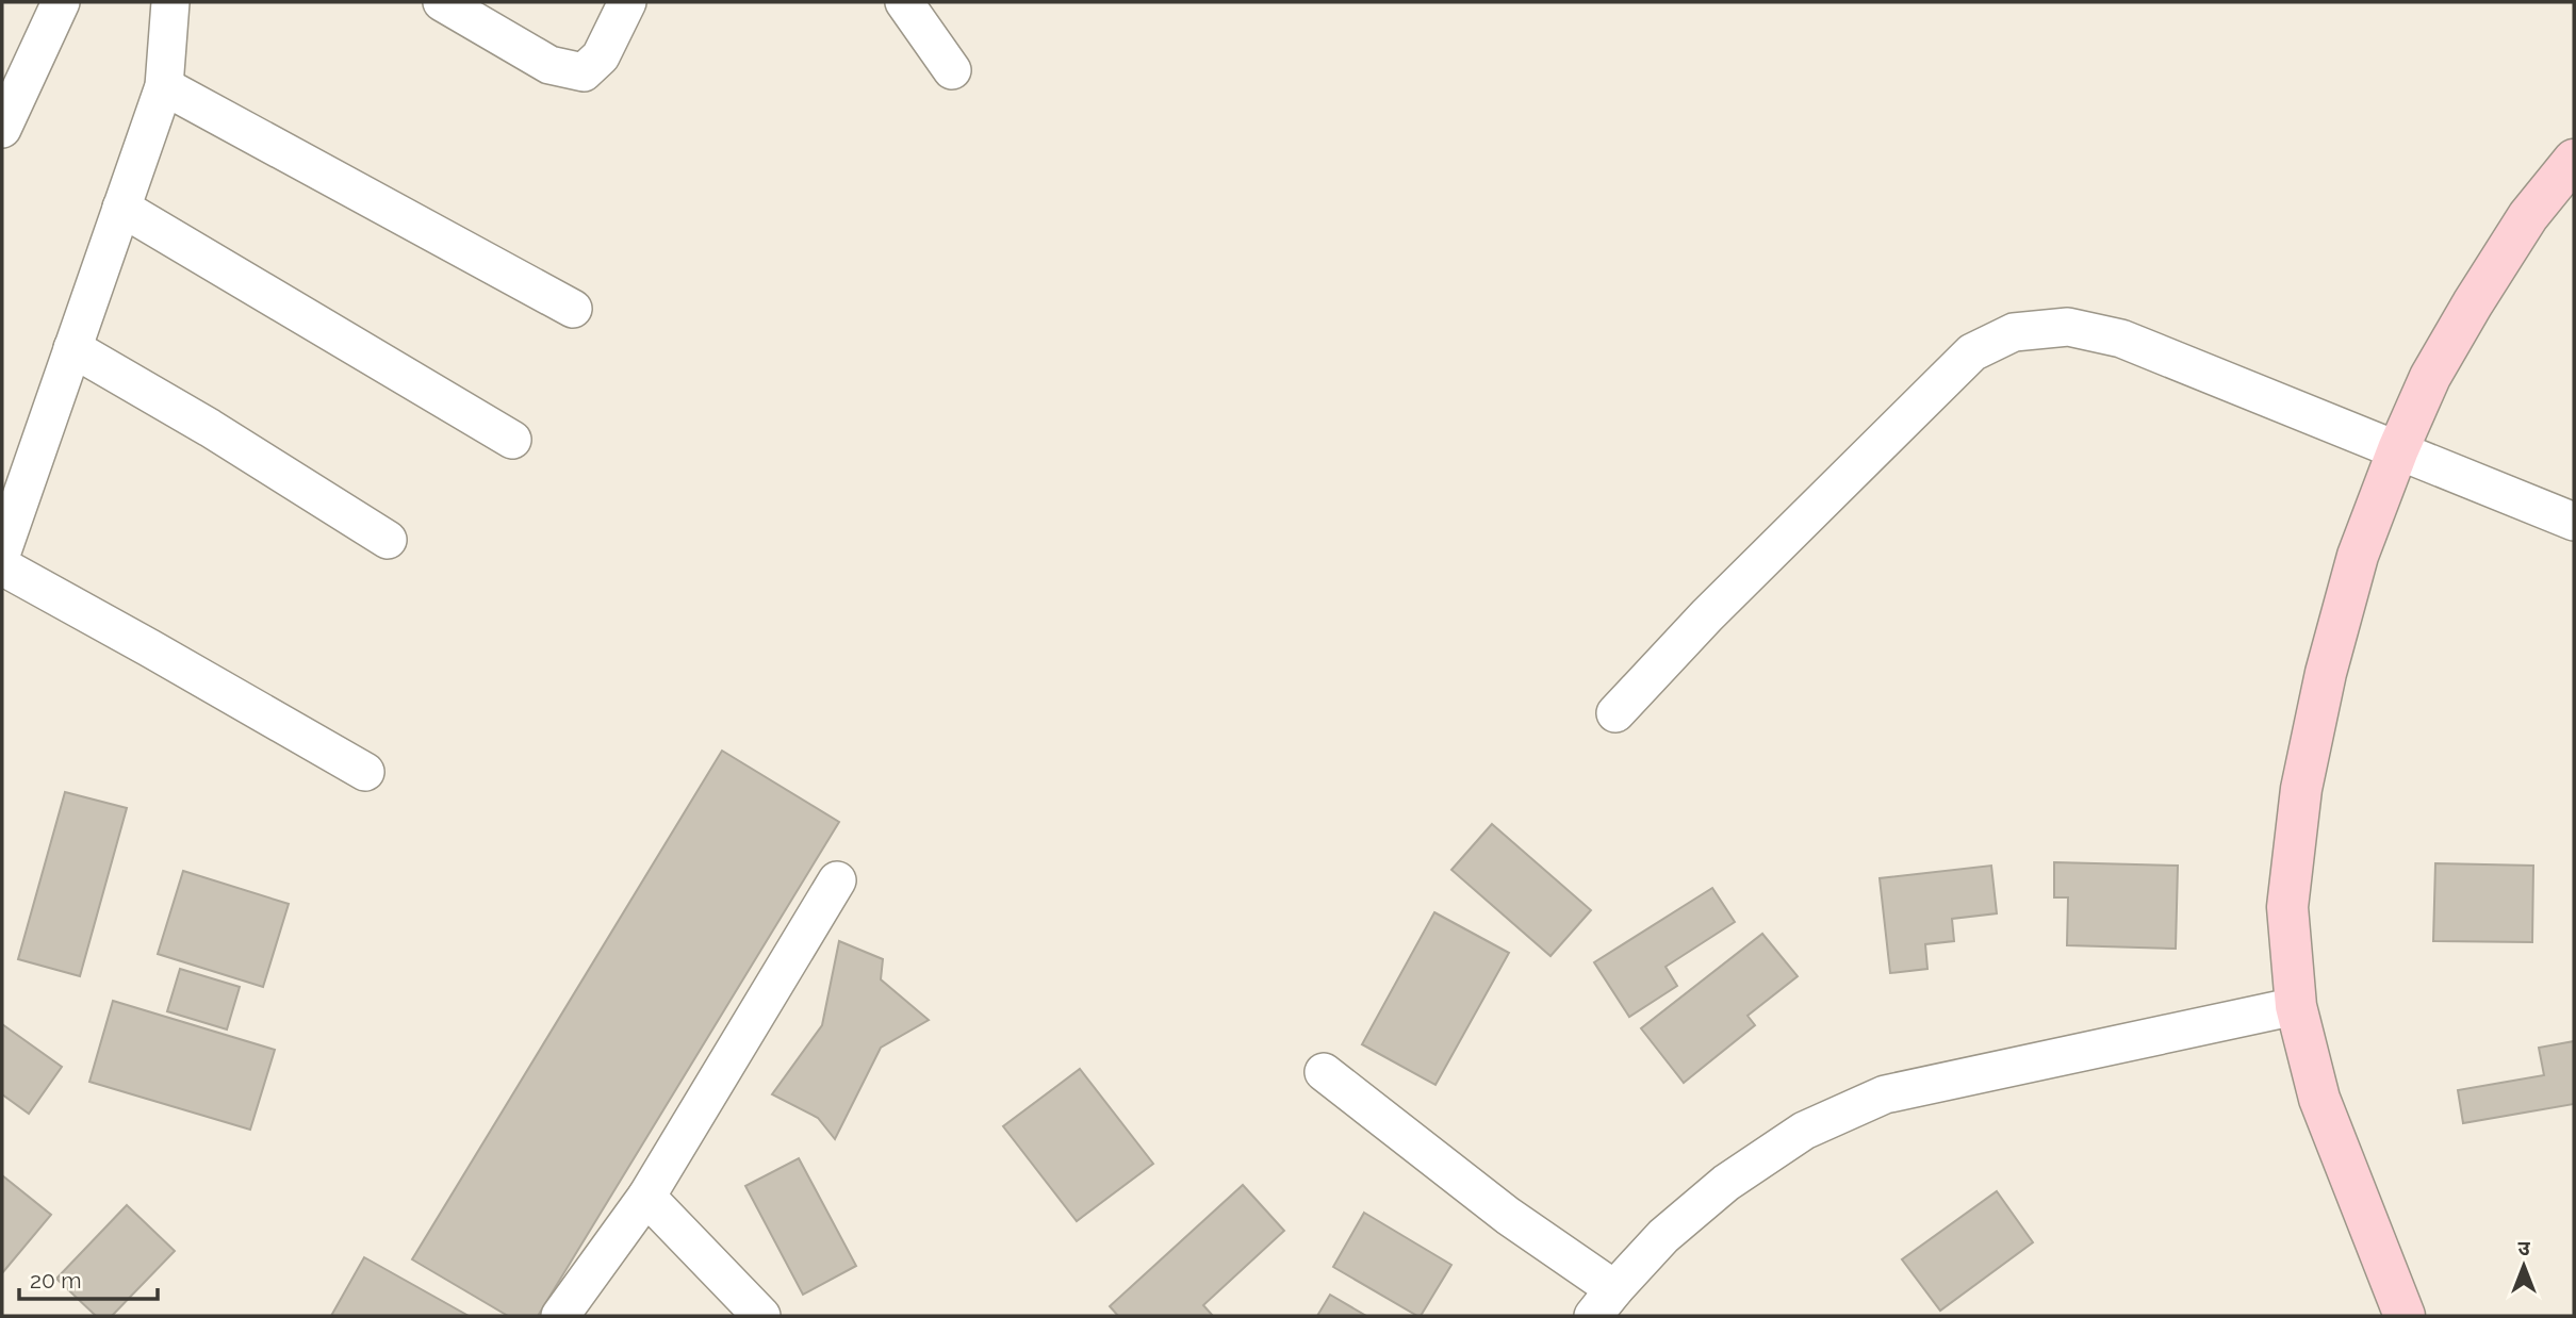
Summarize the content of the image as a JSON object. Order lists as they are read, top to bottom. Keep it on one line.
{"scale_bar":"20 m","north":"top"}
